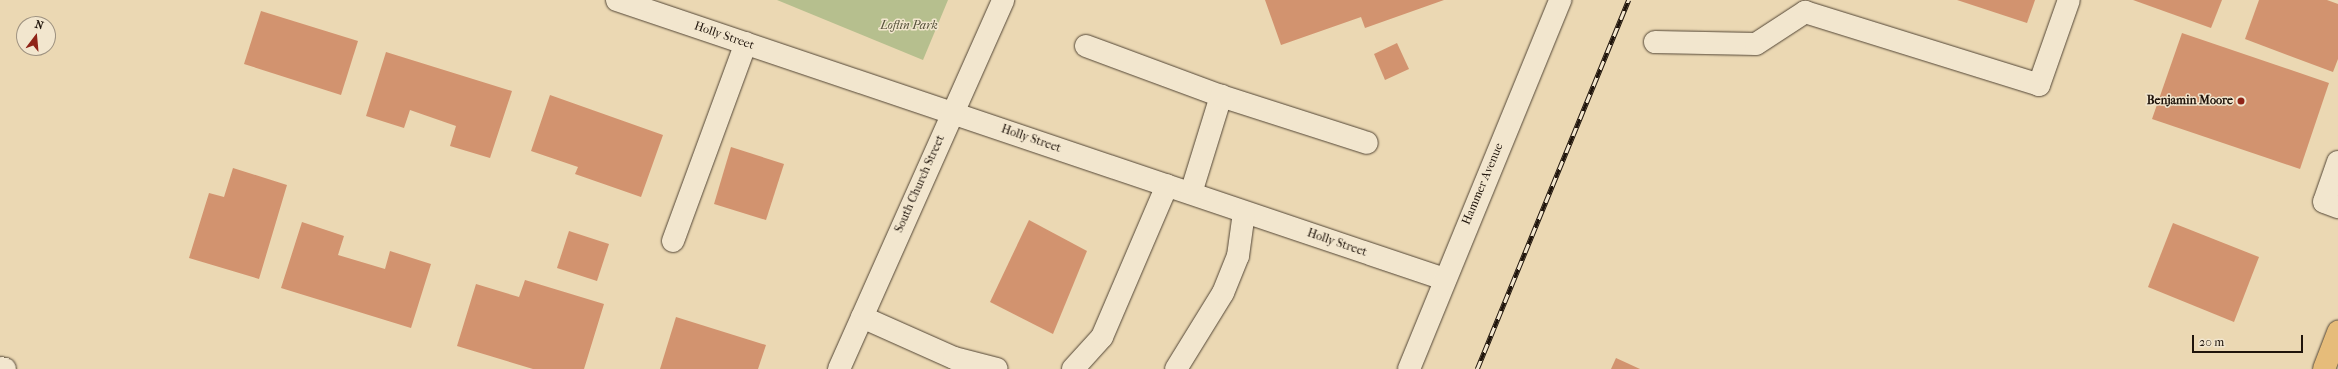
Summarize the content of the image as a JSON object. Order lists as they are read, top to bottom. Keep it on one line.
{"streets":{"street":["Holly Street","South Church Street","Hammer Avenue"]},"crossings":[["Holly Street","South Church Street"],["Holly Street","Hammer Avenue"]],"parks":["Loflin Park"],"places":["Benjamin Moore"],"scale_bar":"20 m","north":"top"}
